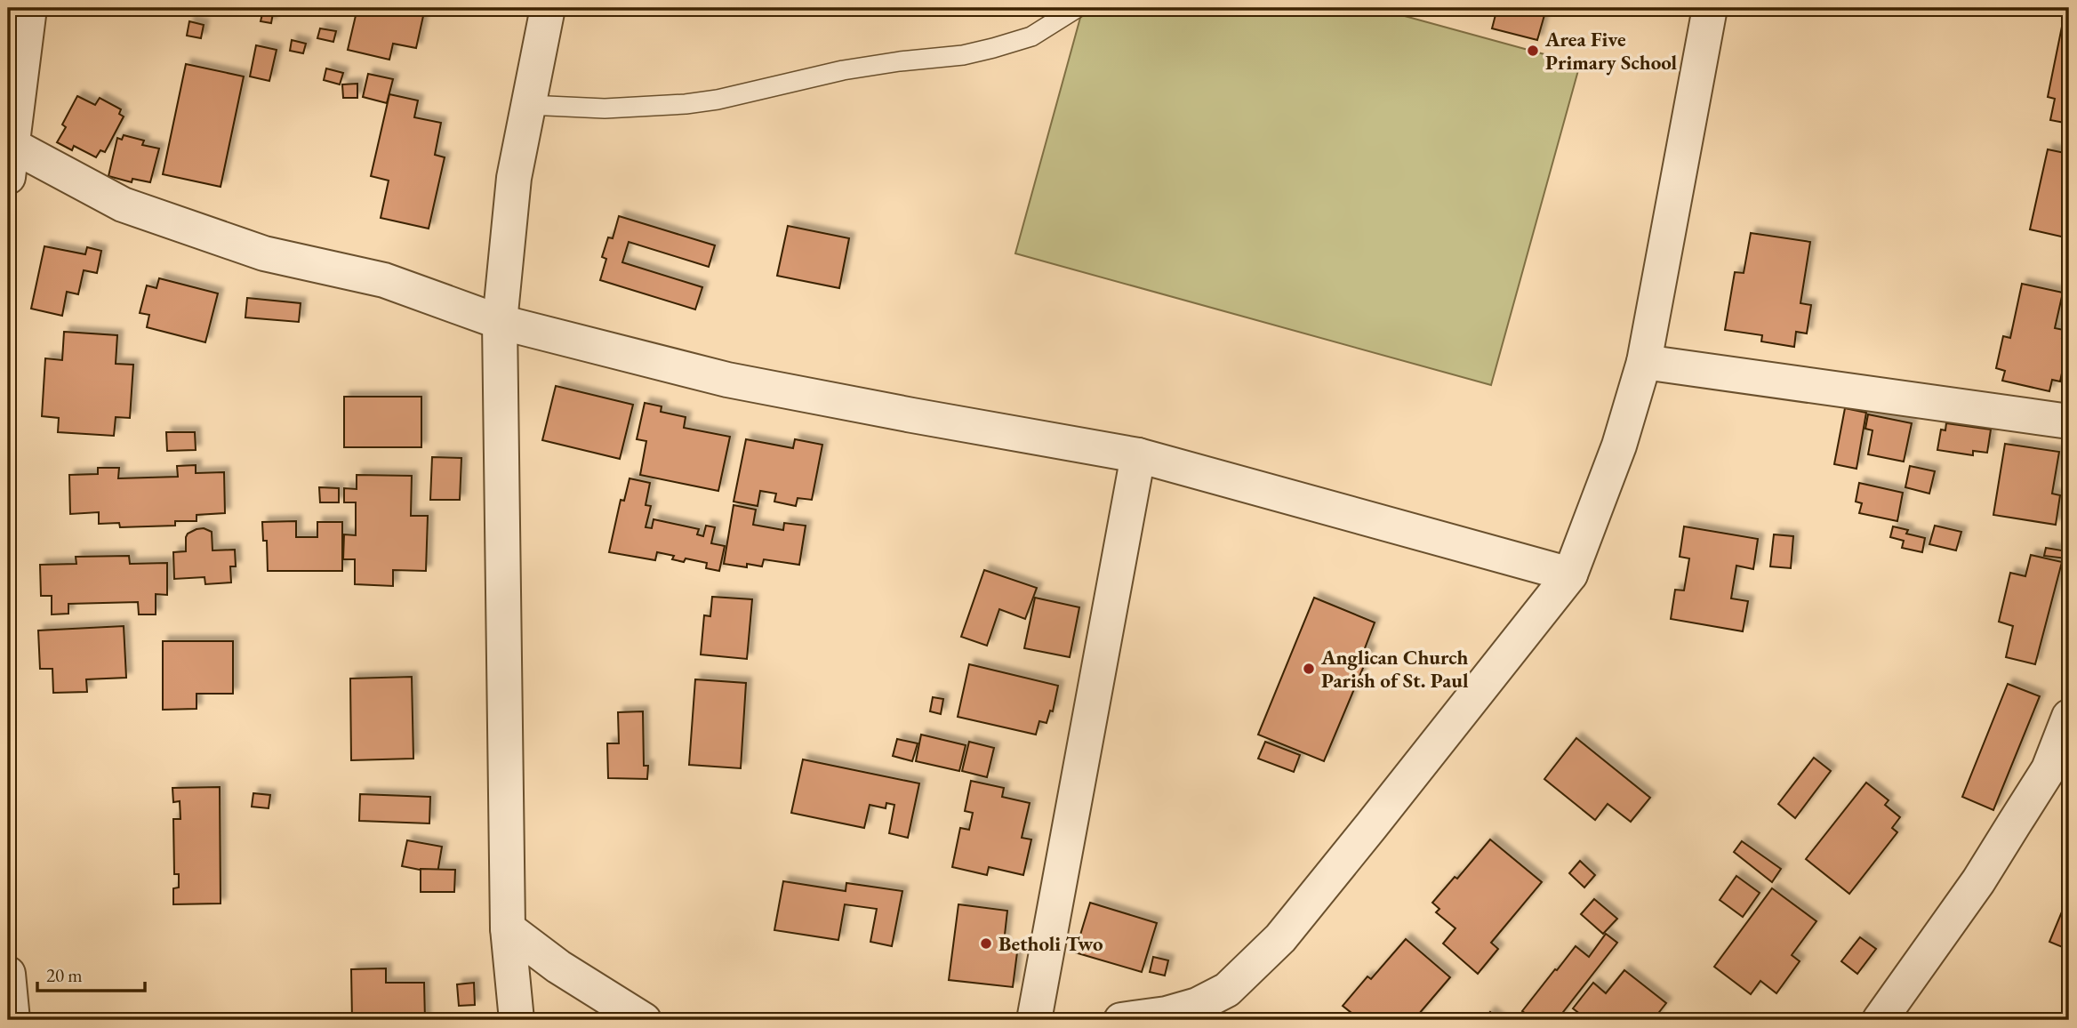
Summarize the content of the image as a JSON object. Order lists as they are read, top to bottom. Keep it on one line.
{"places":["Area Five Primary School","Anglican Church Parish of St. Paul","Betholi Two"],"scale_bar":"20 m"}
